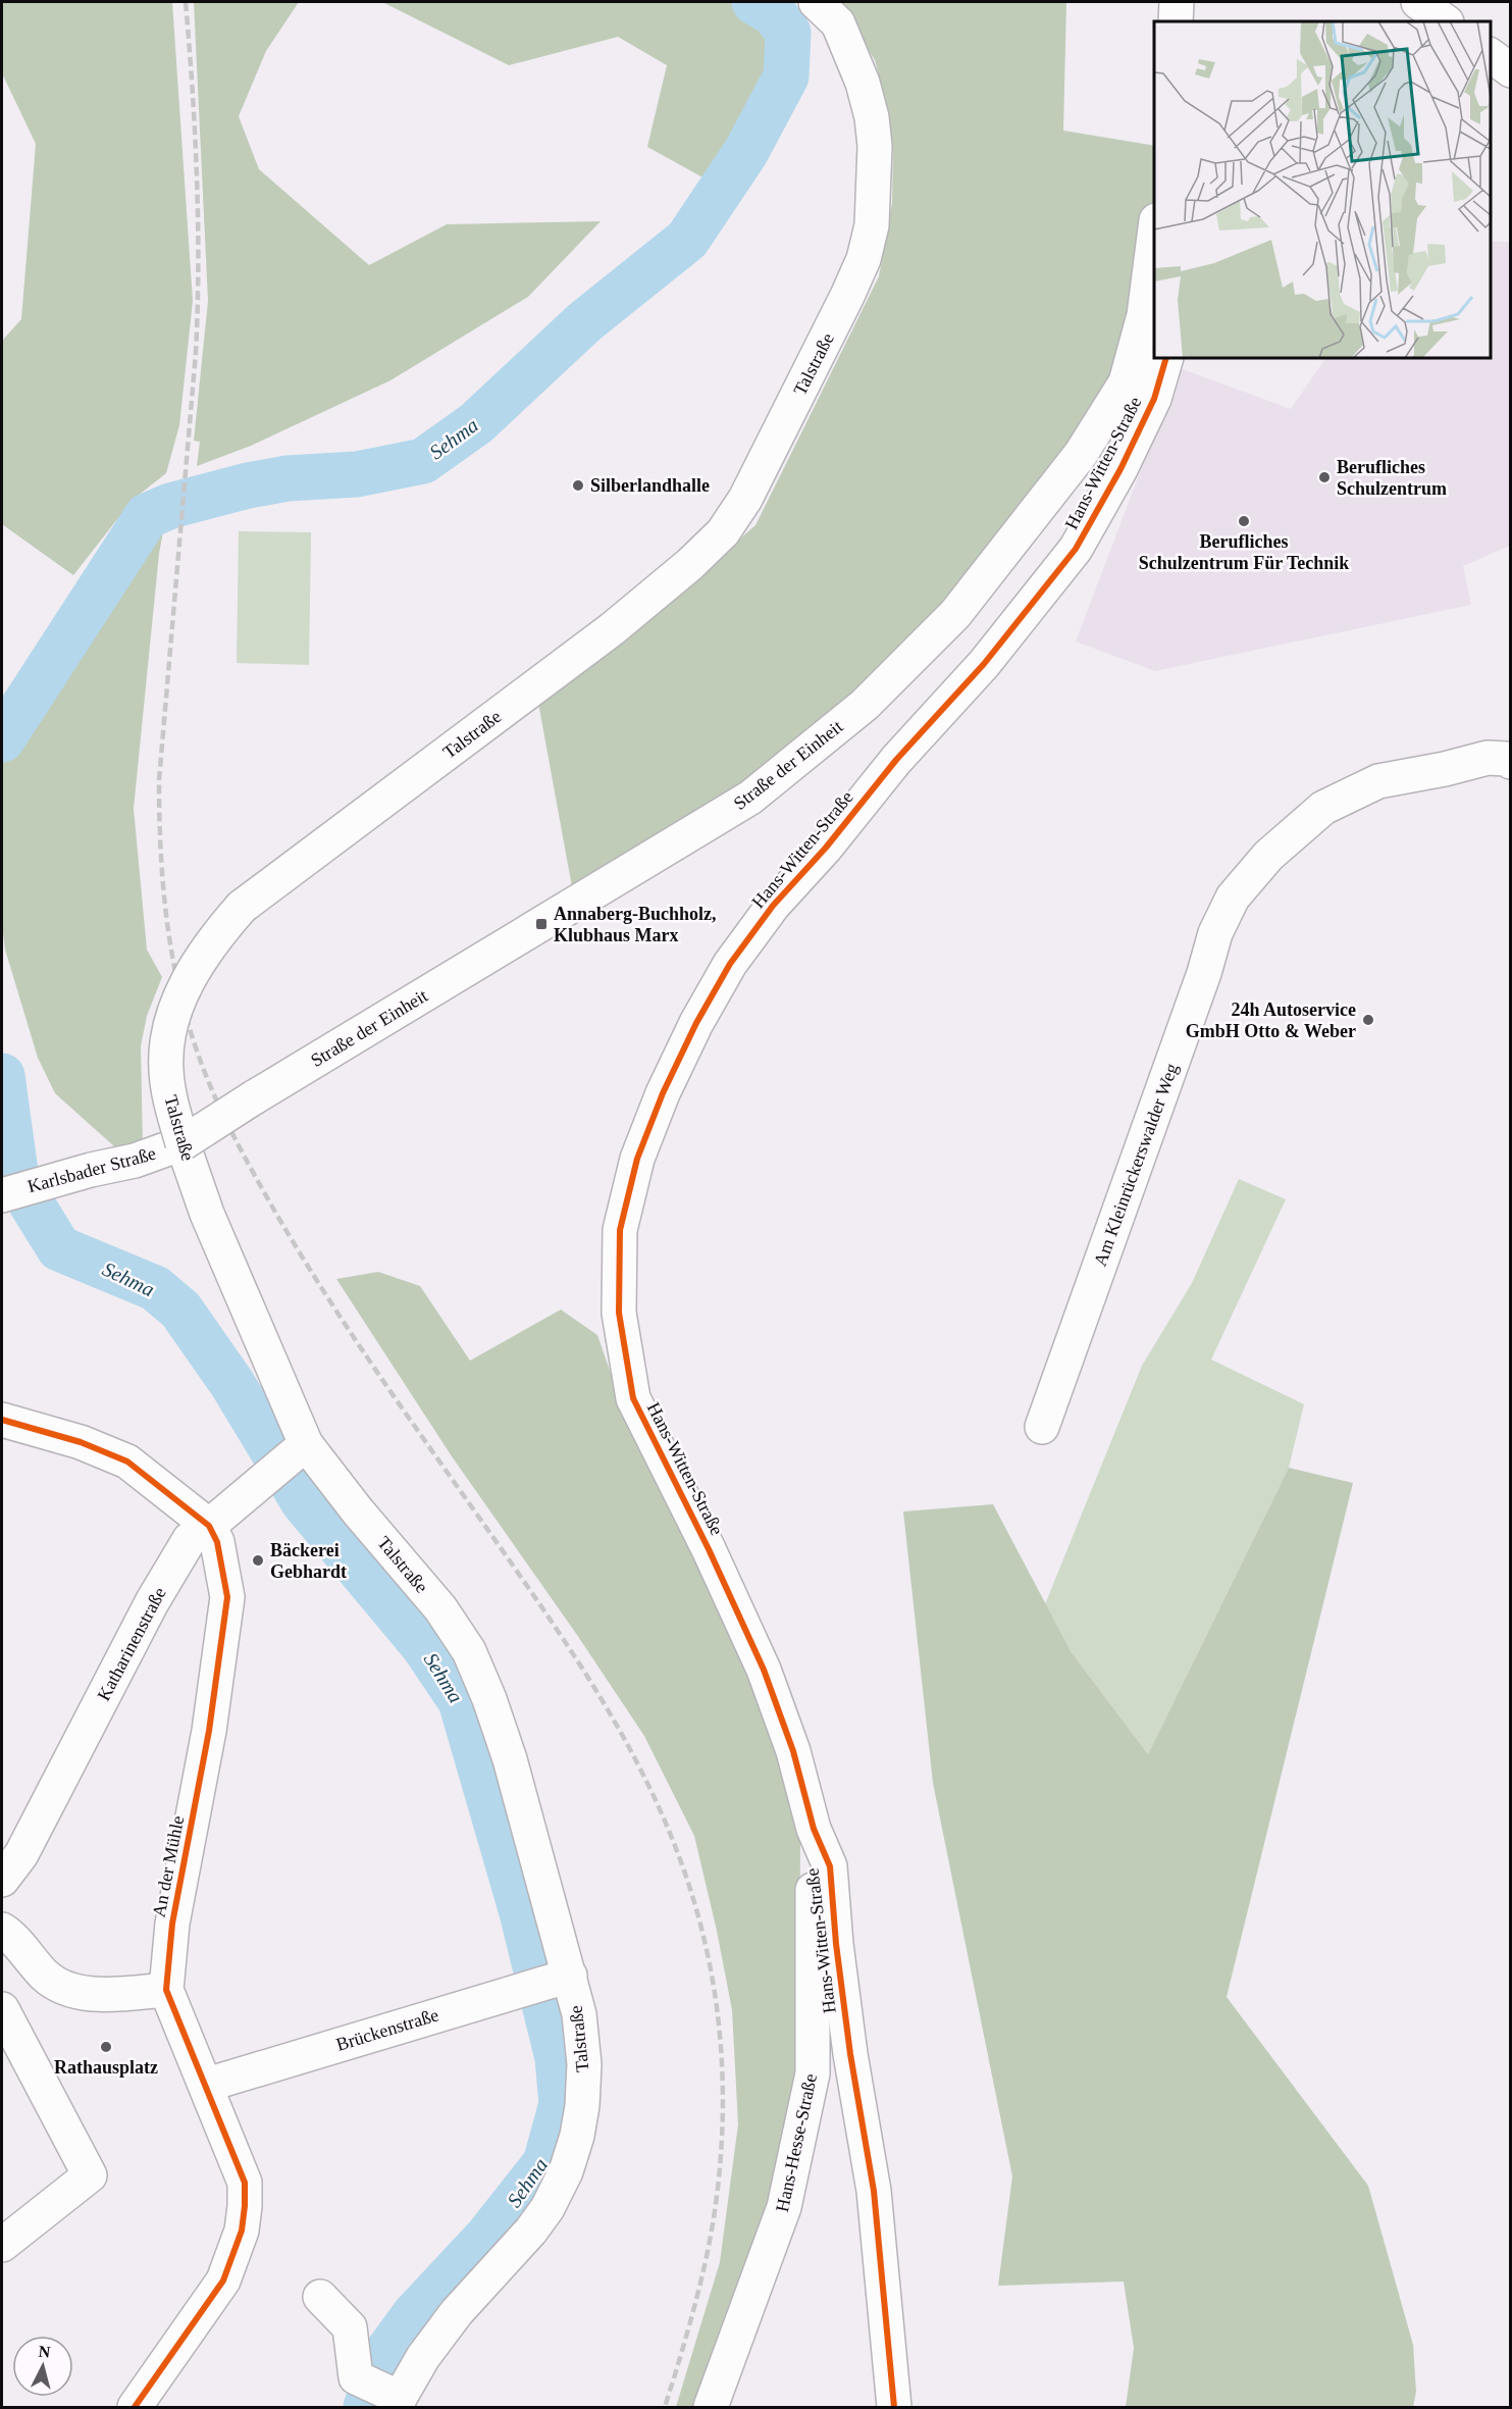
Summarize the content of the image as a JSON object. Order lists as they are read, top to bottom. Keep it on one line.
{"streets":{"street":["Talstraße","Hans-Witten-Straße","Straße der Einheit","Am Kleinrückerswalder Weg","Karlsbader Straße","Katharinenstraße","An der Mühle","Brückenstraße","Hans-Hesse-Straße"]},"crossings":[["Talstraße","Straße der Einheit"],["Talstraße","Karlsbader Straße"],["Talstraße","Katharinenstraße"],["Talstraße","Brückenstraße"],["Hans-Witten-Straße","Hans-Hesse-Straße"],["Straße der Einheit","Karlsbader Straße"],["Katharinenstraße","An der Mühle"],["An der Mühle","Brückenstraße"]],"water":["Sehma"],"places":{"other":["Berufliches Schulzentrum","Silberlandhalle","Berufliches Schulzentrum Für Technik","24h Autoservice GmbH Otto & Weber","Bäckerei Gebhardt","Rathausplatz"],"transit":["Annaberg-Buchholz, Klubhaus Marx"]},"north":"top"}
